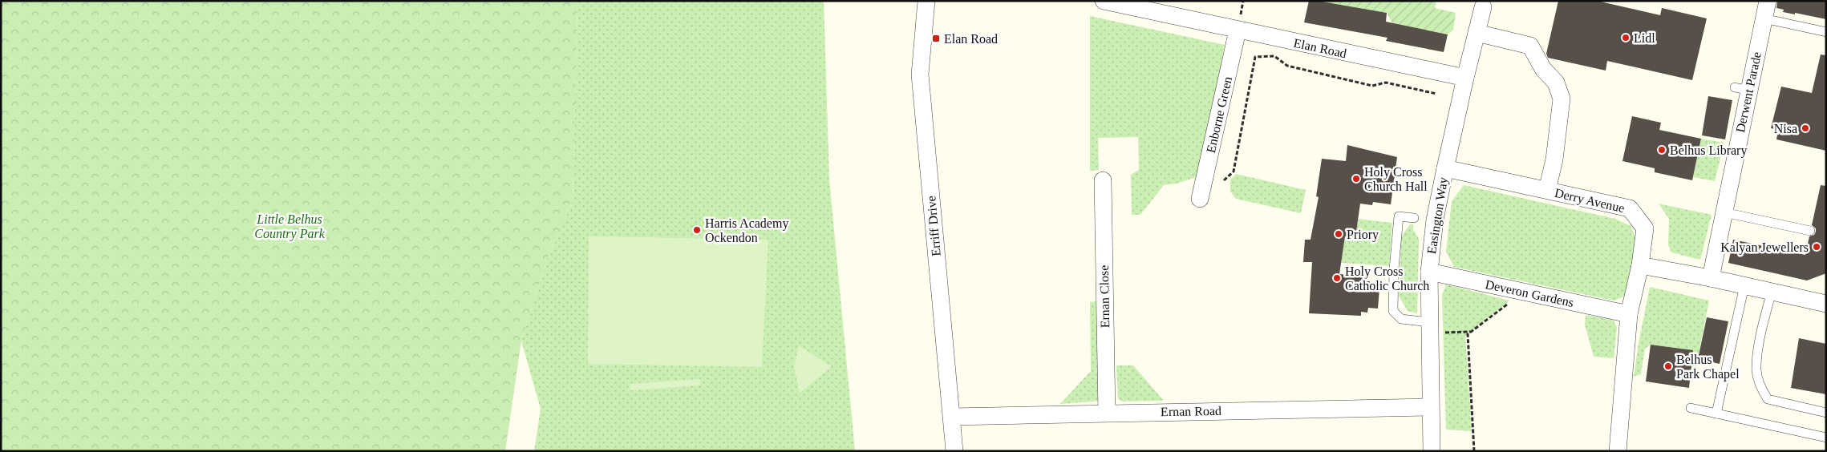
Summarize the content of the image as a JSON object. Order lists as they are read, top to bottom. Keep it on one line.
{"streets":{"street":["Elan Road","Derwent Parade","Enborne Green","Derry Avenue","Easington Way","Erriff Drive","Deveron Gardens","Ernan Close","Ernan Road"]},"crossings":[["Elan Road","Enborne Green"],["Elan Road","Easington Way"],["Derry Avenue","Easington Way"],["Easington Way","Deveron Gardens"],["Easington Way","Ernan Road"],["Erriff Drive","Ernan Road"],["Ernan Close","Ernan Road"]],"parks":["Little Belhus Country Park"],"places":{"other":["Lidl","Nisa","Belhus Library","Holy Cross Church Hall","Harris Academy Ockendon","Priory","Kalyan Jewellers","Holy Cross Catholic Church","Belhus Park Chapel"],"transit":["Elan Road"]}}
